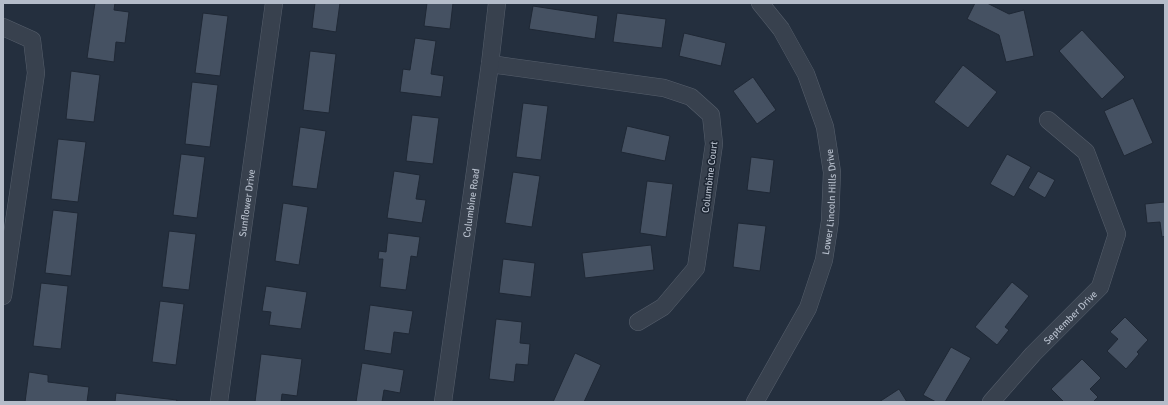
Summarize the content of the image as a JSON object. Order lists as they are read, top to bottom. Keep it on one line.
{"streets":{"street":["Columbine Court","Sunflower Drive","Lower Lincoln Hills Drive","Columbine Road","September Drive"]},"crossings":[["Columbine Court","Columbine Road"]]}
